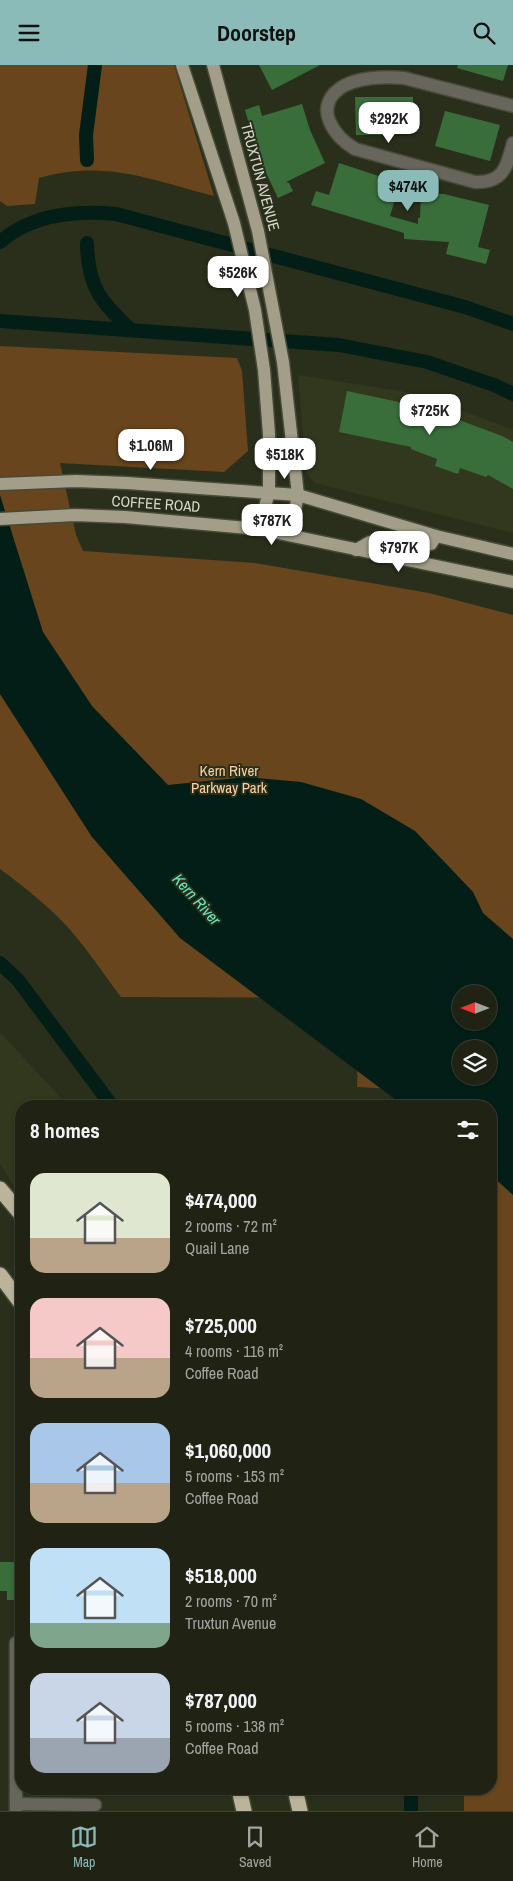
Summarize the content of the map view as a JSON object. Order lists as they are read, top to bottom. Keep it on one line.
{"streets":{"main road":["TRUXTUN AVENUE","COFFEE ROAD"]},"crossings":[["TRUXTUN AVENUE","COFFEE ROAD"]],"water":["Kern River"],"parks":["Kern River Parkway Park"],"north":"left","page":{"header":"Doorstep","price":["$292K","$474K","$526K","$725K","$1.06M","$518K","$787K","$797K"],"heading":"8 homes","list":[{"name":"$474,000","note":"2 rooms · 72 m² · Quail Lane"},{"name":"$725,000","note":"4 rooms · 116 m² · Coffee Road"},{"name":"$1,060,000","note":"5 rooms · 153 m² · Coffee Road"},{"name":"$518,000","note":"2 rooms · 70 m² · Truxtun Avenue"},{"name":"$787,000","note":"5 rooms · 138 m² · Coffee Road"}],"tabs":["Map","Saved","Home"]}}
